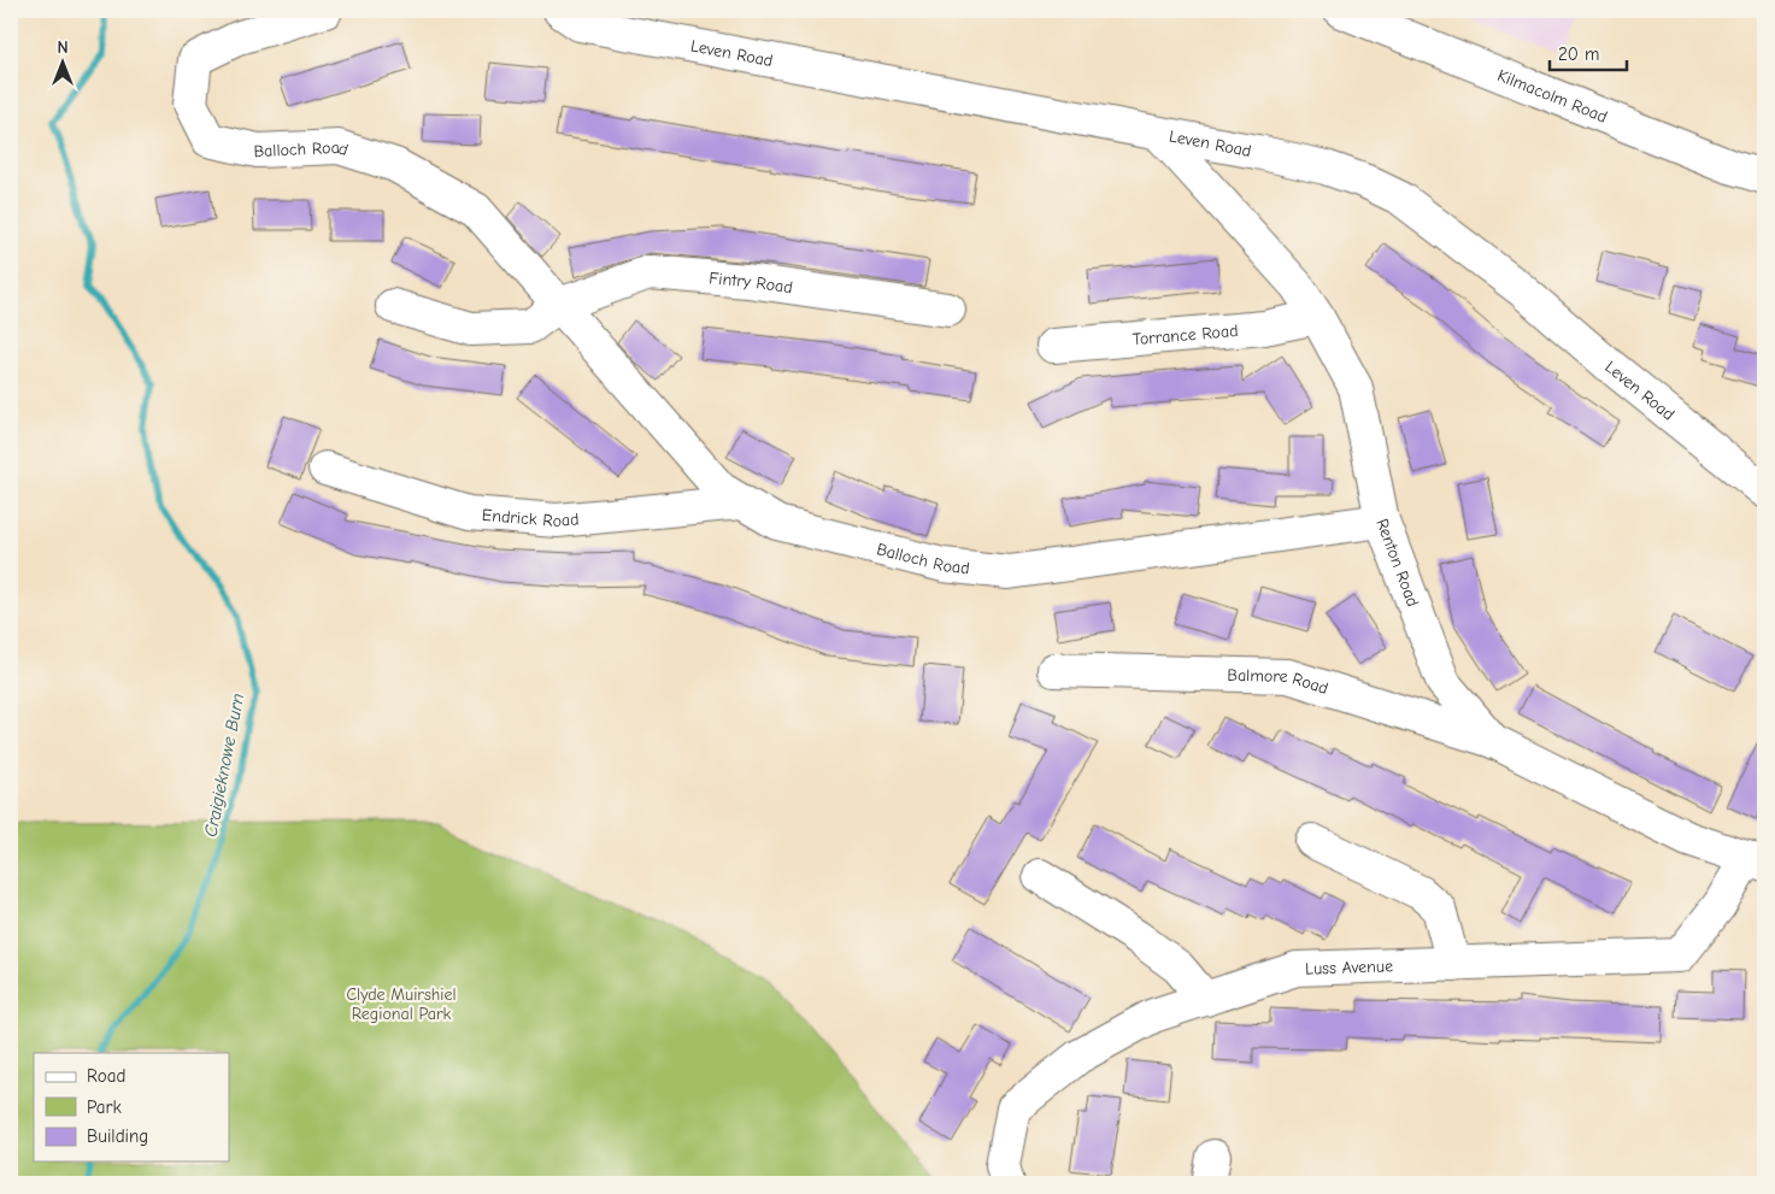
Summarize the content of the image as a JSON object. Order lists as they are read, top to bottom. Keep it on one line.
{"streets":{"street":["Leven Road","Kilmacolm Road","Balloch Road","Fintry Road","Torrance Road","Endrick Road","Renton Road","Balmore Road","Luss Avenue"]},"crossings":[["Leven Road","Renton Road"],["Balloch Road","Fintry Road"],["Balloch Road","Endrick Road"],["Balloch Road","Renton Road"],["Torrance Road","Renton Road"],["Renton Road","Balmore Road"],["Renton Road","Luss Avenue"]],"water":["Craigieknowe Burn"],"parks":["Clyde Muirshiel Regional Park"],"legend":["Road","Park","Building"],"scale_bar":"20 m","north":"top"}
